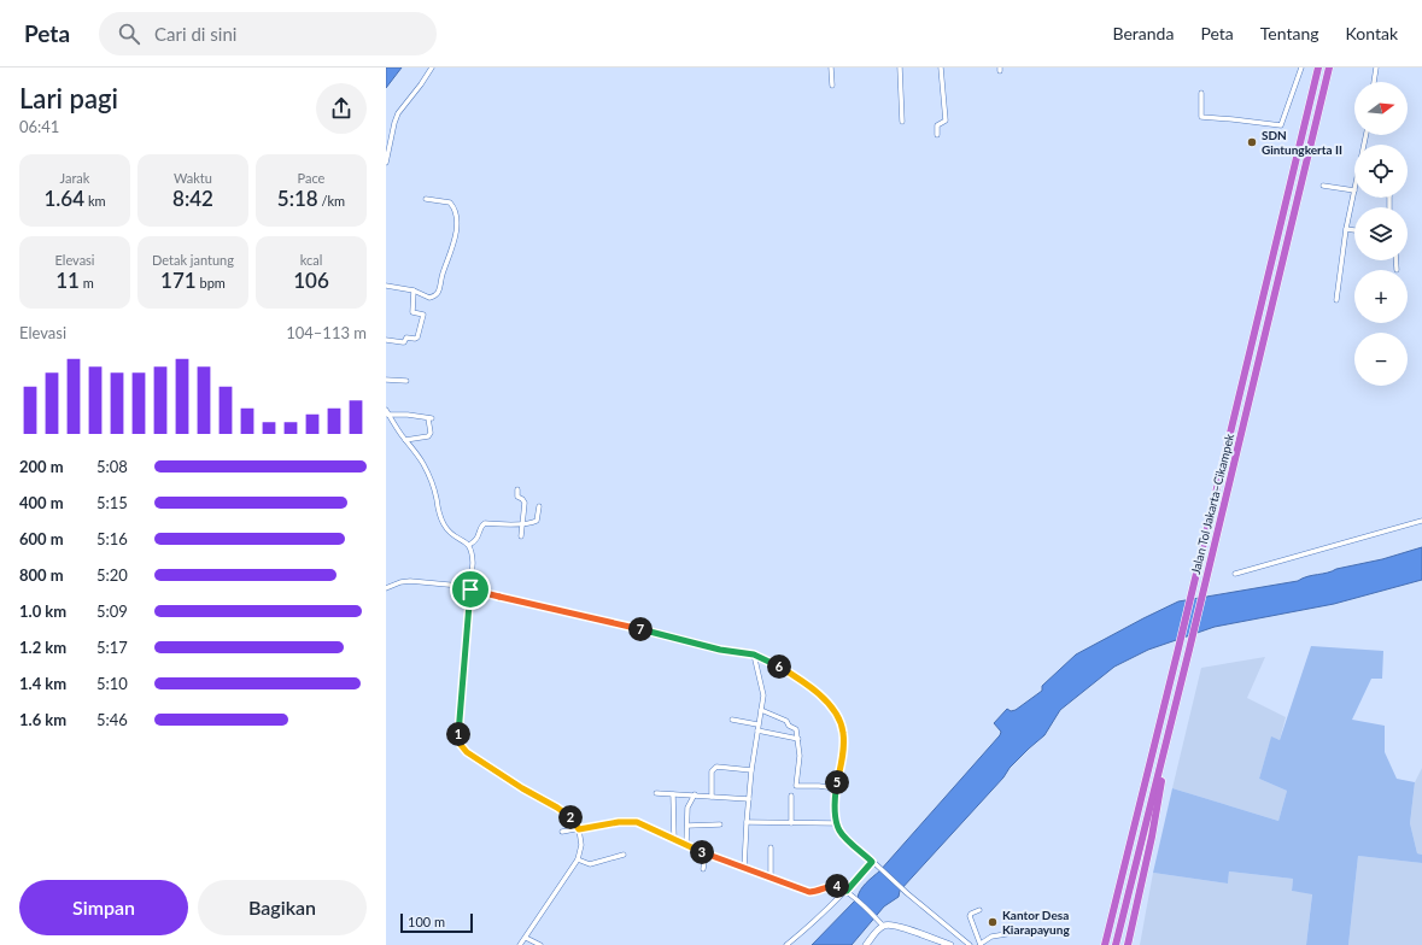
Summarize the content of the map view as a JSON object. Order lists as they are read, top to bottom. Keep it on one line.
{"streets":{"highway":["Jalan Tol Jakarta–Cikampek"]},"places":["SDN Gintungkerta II","Kantor Desa Kiarapayung"],"scale_bar":"100 m","north":"right","page":{"header":"Peta","search":"Cari di sini","nav":["Beranda","Peta","Tentang","Kontak"],"heading":["Lari pagi","06:41"],"map_buttons":["+","−"],"stats":[["Jarak","1.64 km"],["Waktu","8:42"],["Pace","5:18 /km"],["Elevasi","11 m"],["Detak jantung","171 bpm"],["kcal","106"]],"chart":["Elevasi","104–113 m"],"list":[{"name":"200 m","note":"5:08"},{"name":"400 m","note":"5:15"},{"name":"600 m","note":"5:16"},{"name":"800 m","note":"5:20"},{"name":"1.0 km","note":"5:09"},{"name":"1.2 km","note":"5:17"},{"name":"1.4 km","note":"5:10"},{"name":"1.6 km","note":"5:46"}],"pins":["7","6","1","5","2","3","4"],"buttons":["Simpan","Bagikan"],"scale":"100 m"}}
